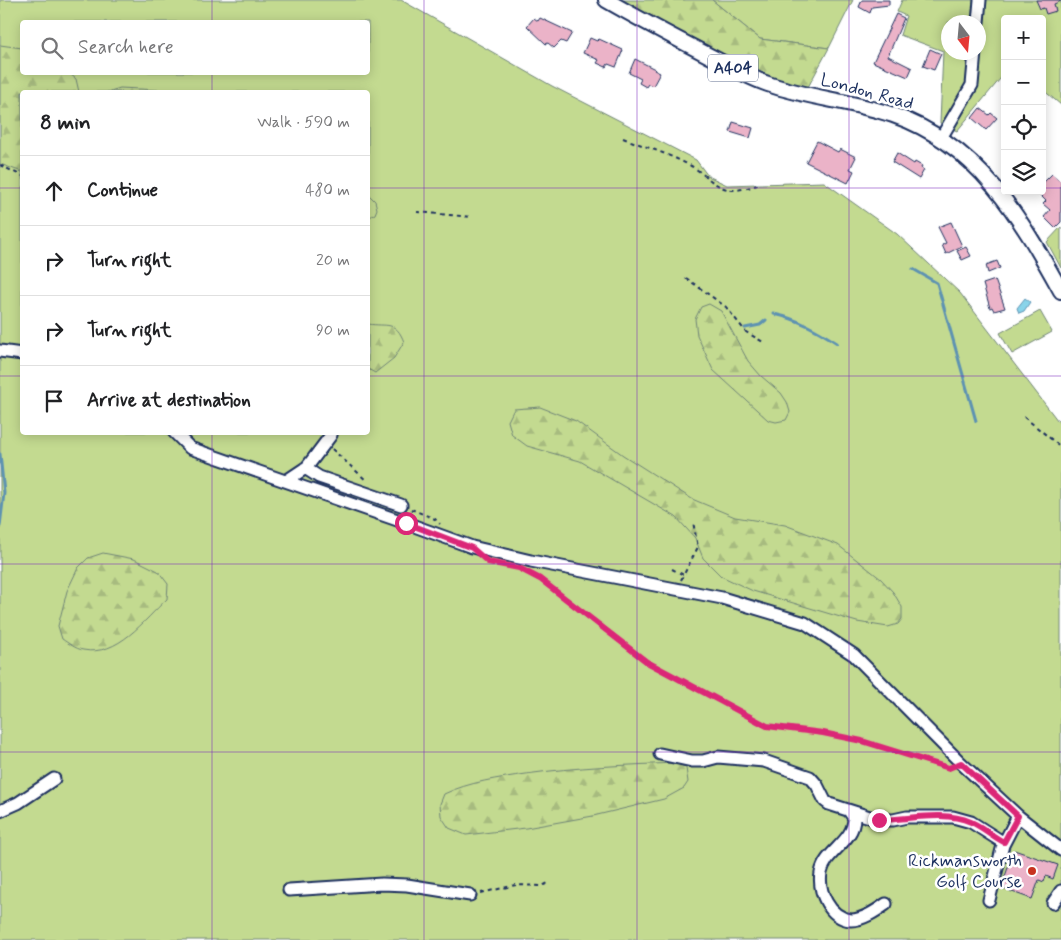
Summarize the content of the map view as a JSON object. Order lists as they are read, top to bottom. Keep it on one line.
{"streets":{"main road":["A404","London Road"]},"places":["Rickmansworth Golf Course"],"north":"bottom","page":{"map_buttons":["+","−"],"search":"Search here","heading":["8 min","Walk · 590 m"],"list":[["Continue","480 m"],["Turn right","20 m"],["Turn right","90 m"],"Arrive at destination"]}}
